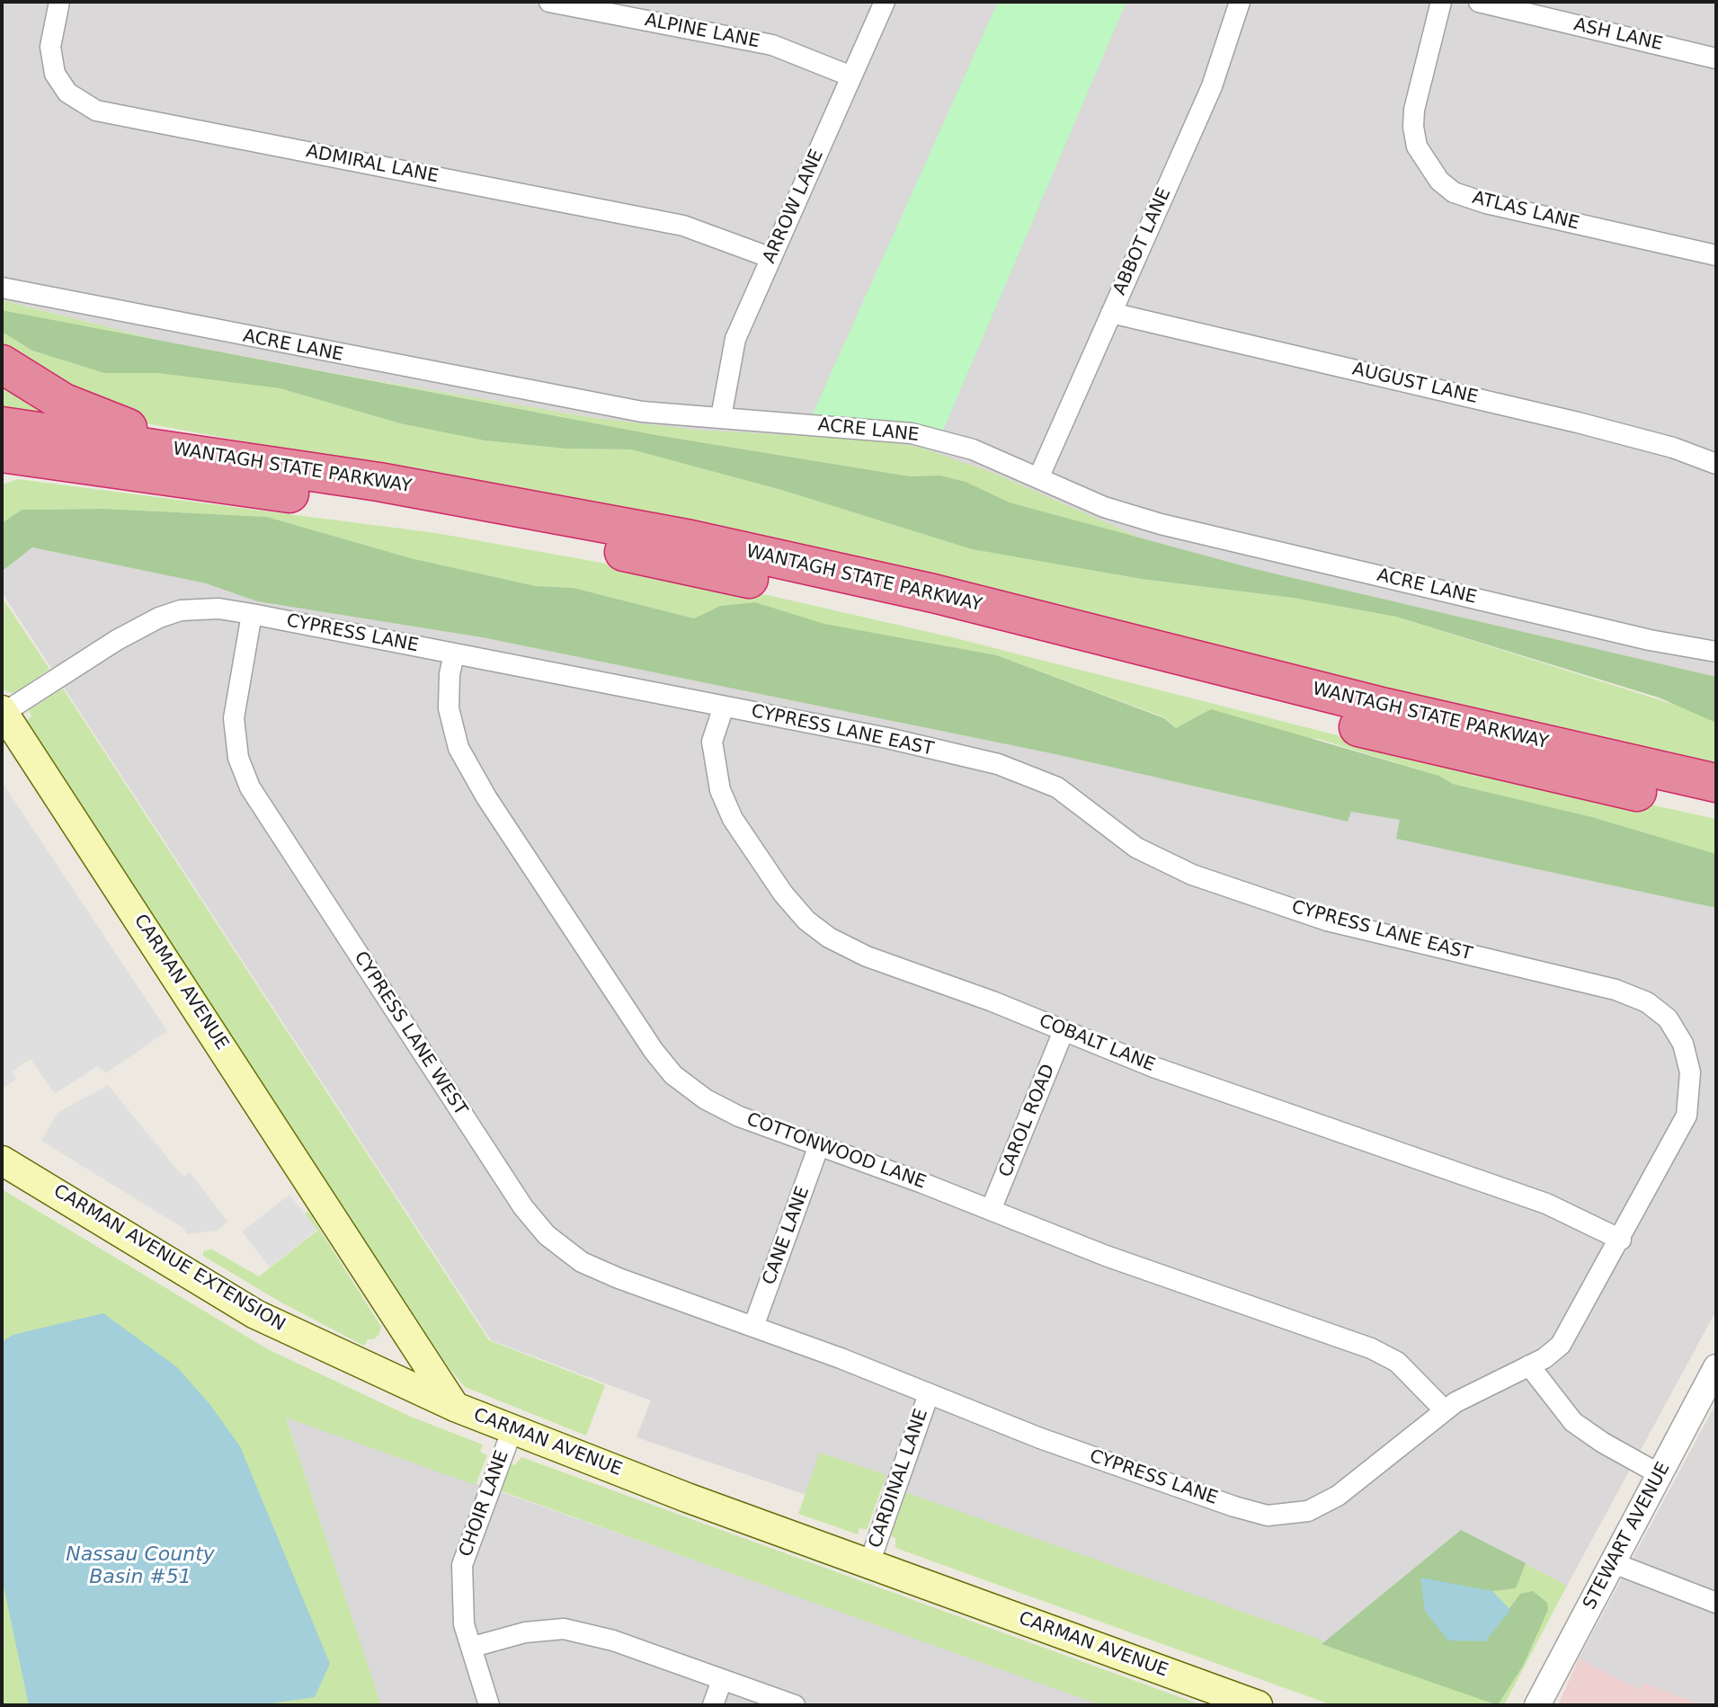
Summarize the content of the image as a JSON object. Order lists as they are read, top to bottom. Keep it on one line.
{"streets":{"highway":["WANTAGH STATE PARKWAY"],"main road":["CARMAN AVENUE","CARMAN AVENUE EXTENSION"],"street":["ALPINE LANE","ASH LANE","ADMIRAL LANE","ARROW LANE","ATLAS LANE","ABBOT LANE","ACRE LANE","AUGUST LANE","CYPRESS LANE","CYPRESS LANE EAST","CYPRESS LANE WEST","COBALT LANE","CAROL ROAD","COTTONWOOD LANE","CANE LANE","CARDINAL LANE","CHOIR LANE","STEWART AVENUE"]},"crossings":[["ALPINE LANE","ARROW LANE"],["ADMIRAL LANE","ARROW LANE"],["ARROW LANE","ACRE LANE"],["ABBOT LANE","ACRE LANE"],["ABBOT LANE","AUGUST LANE"],["CYPRESS LANE","CYPRESS LANE EAST"],["CYPRESS LANE","CARMAN AVENUE"],["CYPRESS LANE","CYPRESS LANE WEST"],["CYPRESS LANE","COBALT LANE"],["CYPRESS LANE","COTTONWOOD LANE"],["CYPRESS LANE","CANE LANE"],["CYPRESS LANE","CARDINAL LANE"],["CYPRESS LANE EAST","COBALT LANE"],["CARMAN AVENUE","CARMAN AVENUE EXTENSION"],["CARMAN AVENUE","CARDINAL LANE"],["CARMAN AVENUE","CHOIR LANE"],["CYPRESS LANE WEST","CANE LANE"],["COBALT LANE","CAROL ROAD"],["CAROL ROAD","COTTONWOOD LANE"],["COTTONWOOD LANE","CANE LANE"]],"water":["Nassau County Basin #51"]}
